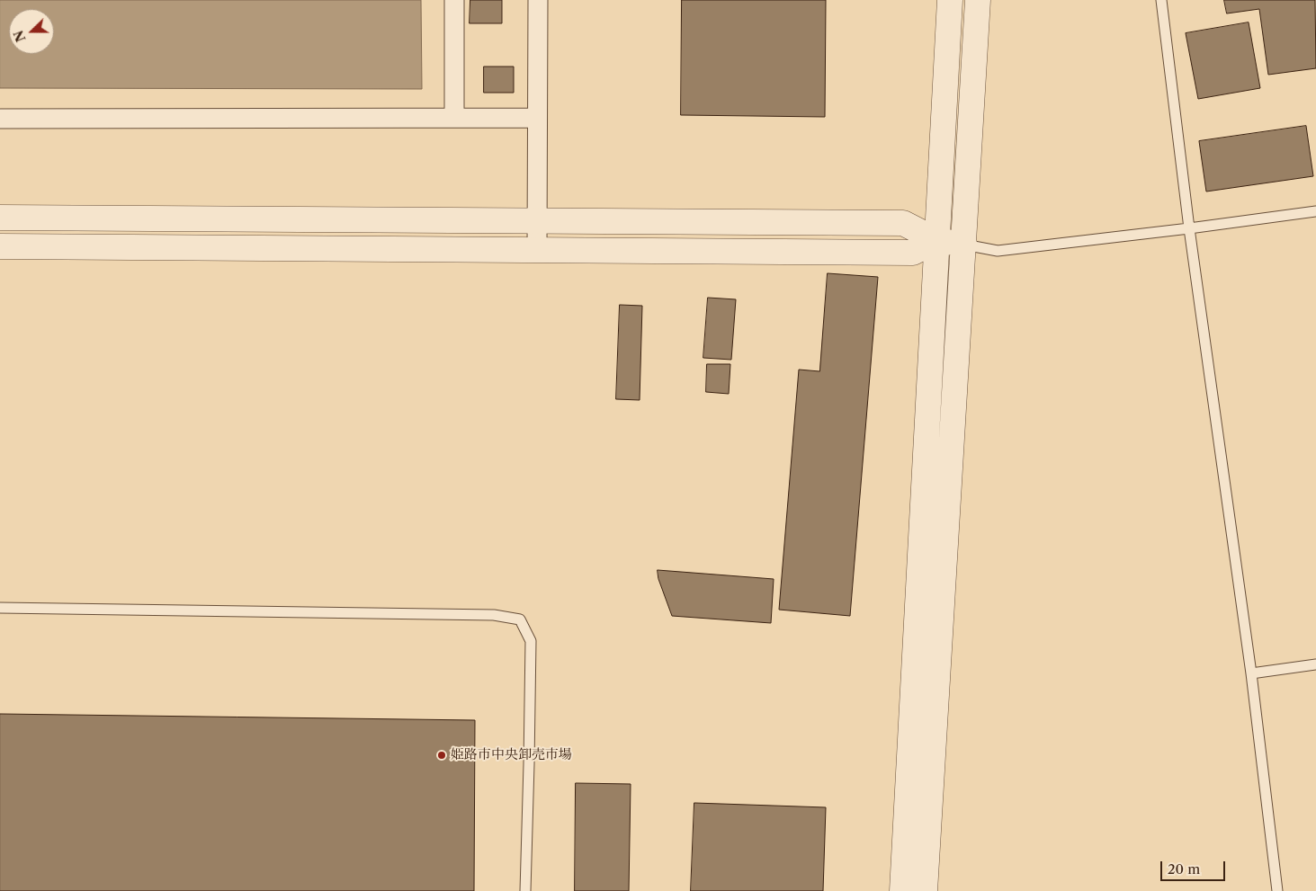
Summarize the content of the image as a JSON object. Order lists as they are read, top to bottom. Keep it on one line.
{"places":["姫路市中央卸売市場"],"scale_bar":"20 m","north":"left"}
